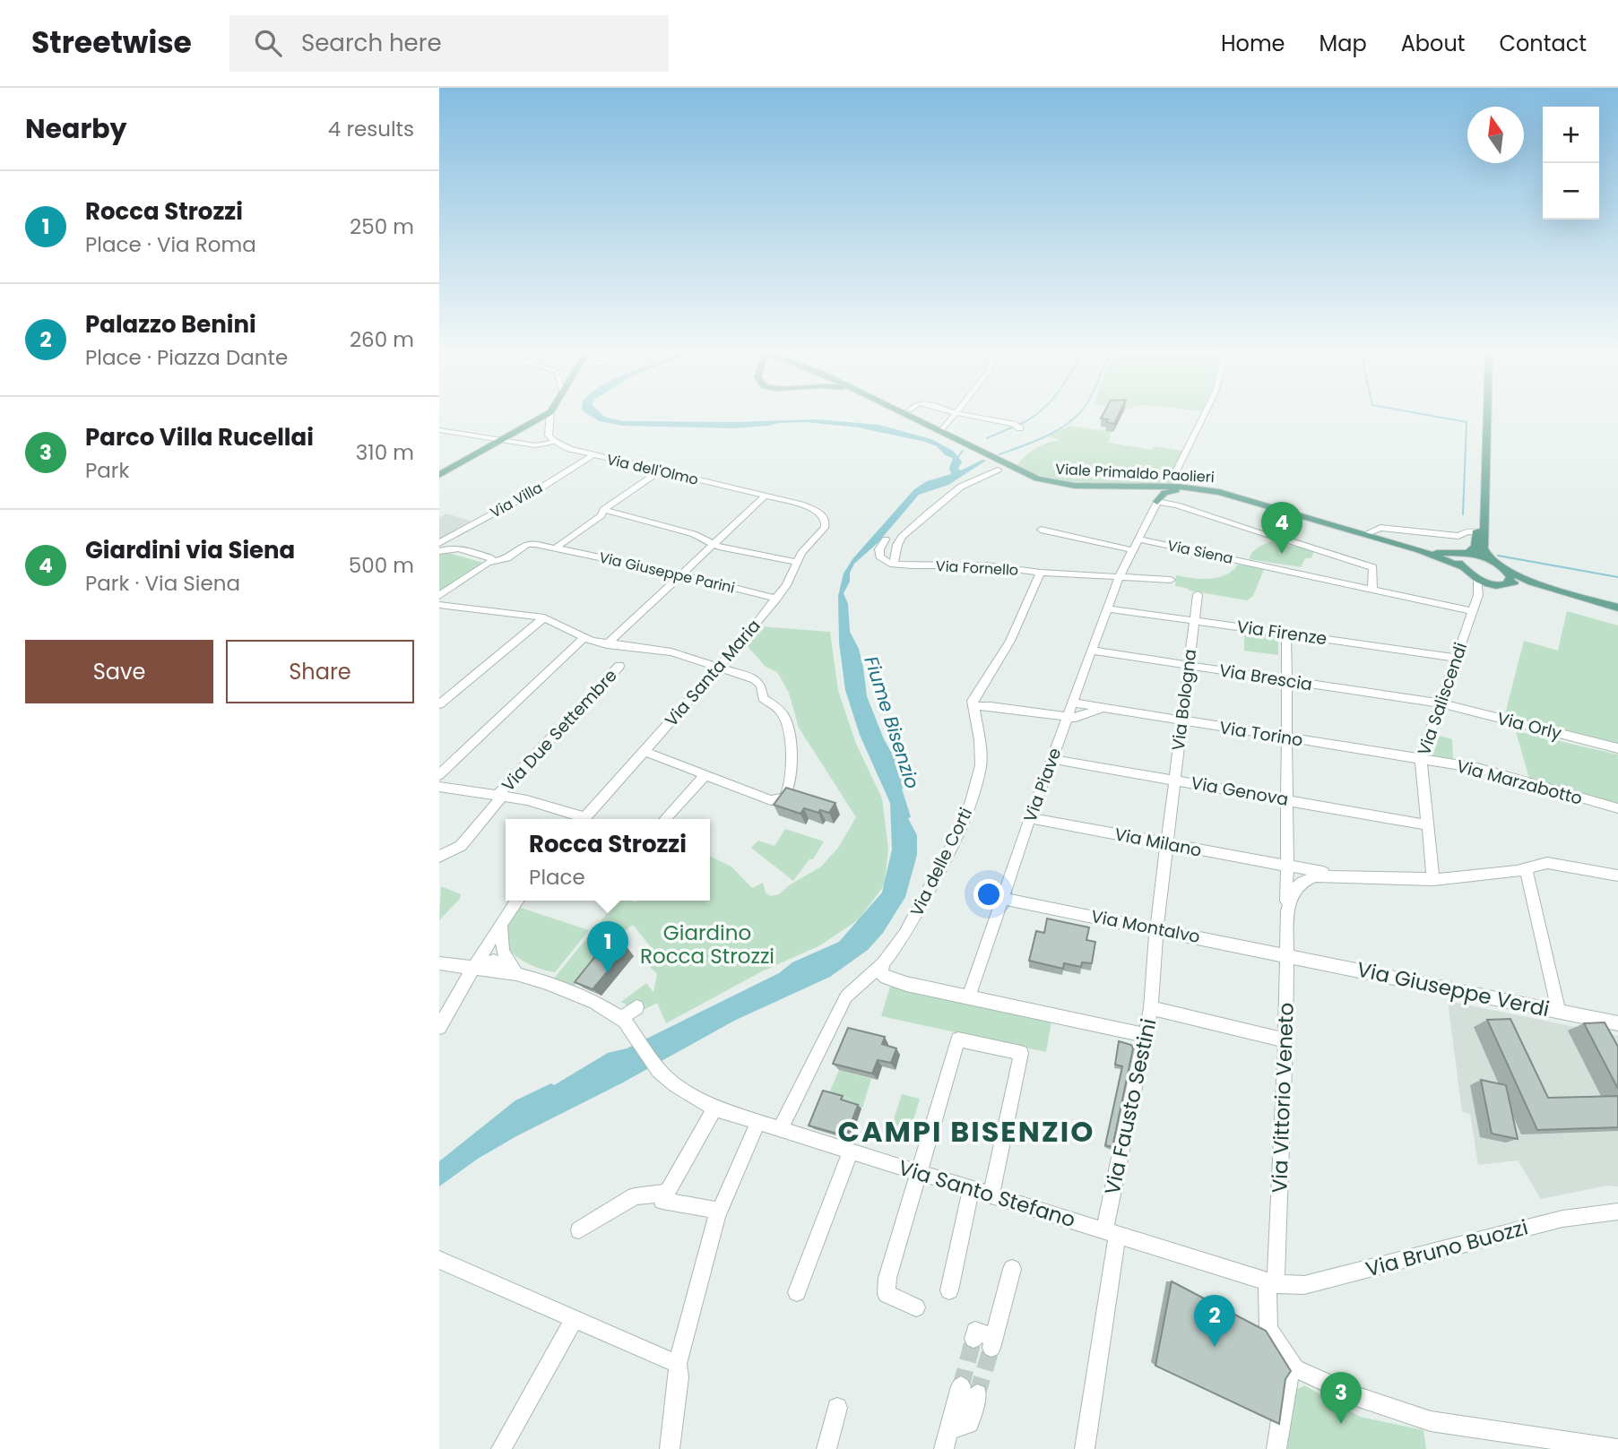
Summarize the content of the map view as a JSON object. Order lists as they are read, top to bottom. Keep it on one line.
{"streets":{"main road":["Viale Primaldo Paolieri"],"street":["Via dell'Olmo","Via Villa","Via Siena","Via Fornello","Via Giuseppe Parini","Via Firenze","Via Santa Maria","Via Brescia","Via Saliscendi","Via Bologna","Via Orly","Via Due Settembre","Via Torino","Via Marzabotto","Via Piave","Via Genova","Via Milano","Via delle Corti","Via Montalvo","Via Giuseppe Verdi","Via Vittorio Veneto","Via Fausto Sestini","Via Santo Stefano","Via Bruno Buozzi"]},"crossings":[["Via dell'Olmo","Via Villa"],["Via dell'Olmo","Via Santa Maria"],["Viale Primaldo Paolieri","Via Saliscendi"],["Via Villa","Via Giuseppe Parini"],["Via Siena","Via Saliscendi"],["Via Siena","Via Piave"],["Via Fornello","Via Piave"],["Via Giuseppe Parini","Via Santa Maria"],["Via Firenze","Via Saliscendi"],["Via Firenze","Via Bologna"],["Via Firenze","Via Piave"],["Via Brescia","Via Saliscendi"],["Via Brescia","Via Bologna"],["Via Brescia","Via Orly"],["Via Brescia","Via Piave"],["Via Saliscendi","Via Orly"],["Via Saliscendi","Via Torino"],["Via Saliscendi","Via Marzabotto"],["Via Saliscendi","Via Genova"],["Via Saliscendi","Via Vittorio Veneto"],["Via Bologna","Via Torino"],["Via Bologna","Via Genova"],["Via Bologna","Via Milano"],["Via Bologna","Via Montalvo"],["Via Bologna","Via Fausto Sestini"],["Via Torino","Via Marzabotto"],["Via Torino","Via Piave"],["Via Piave","Via Genova"],["Via Piave","Via Milano"],["Via Piave","Via Montalvo"],["Via Milano","Via Vittorio Veneto"],["Via Montalvo","Via Giuseppe Verdi"],["Via Montalvo","Via Vittorio Veneto"],["Via Giuseppe Verdi","Via Vittorio Veneto"],["Via Vittorio Veneto","Via Fausto Sestini"],["Via Vittorio Veneto","Via Santo Stefano"],["Via Vittorio Veneto","Via Bruno Buozzi"],["Via Fausto Sestini","Via Santo Stefano"],["Via Santo Stefano","Via Bruno Buozzi"]],"districts":["CAMPI BISENZIO"],"water":["Fiume Bisenzio"],"parks":["Giardino Rocca Strozzi"],"north":"top","page":{"header":"Streetwise","search":"Search here","nav":["Home","Map","About","Contact"],"heading":["Nearby","4 results"],"map_buttons":["+","−"],"list":[{"mark":"1","name":"Rocca Strozzi","note":"Place · Via Roma","value":"250 m"},{"mark":"2","name":"Palazzo Benini","note":"Place · Piazza Dante","value":"260 m"},{"mark":"3","name":"Parco Villa Rucellai","note":"Park","value":"310 m"},{"mark":"4","name":"Giardini via Siena","note":"Park · Via Siena","value":"500 m"}],"pins":["4","1","2","3"],"buttons":["Save","Share"],"popup":["Rocca Strozzi","Place"]}}
